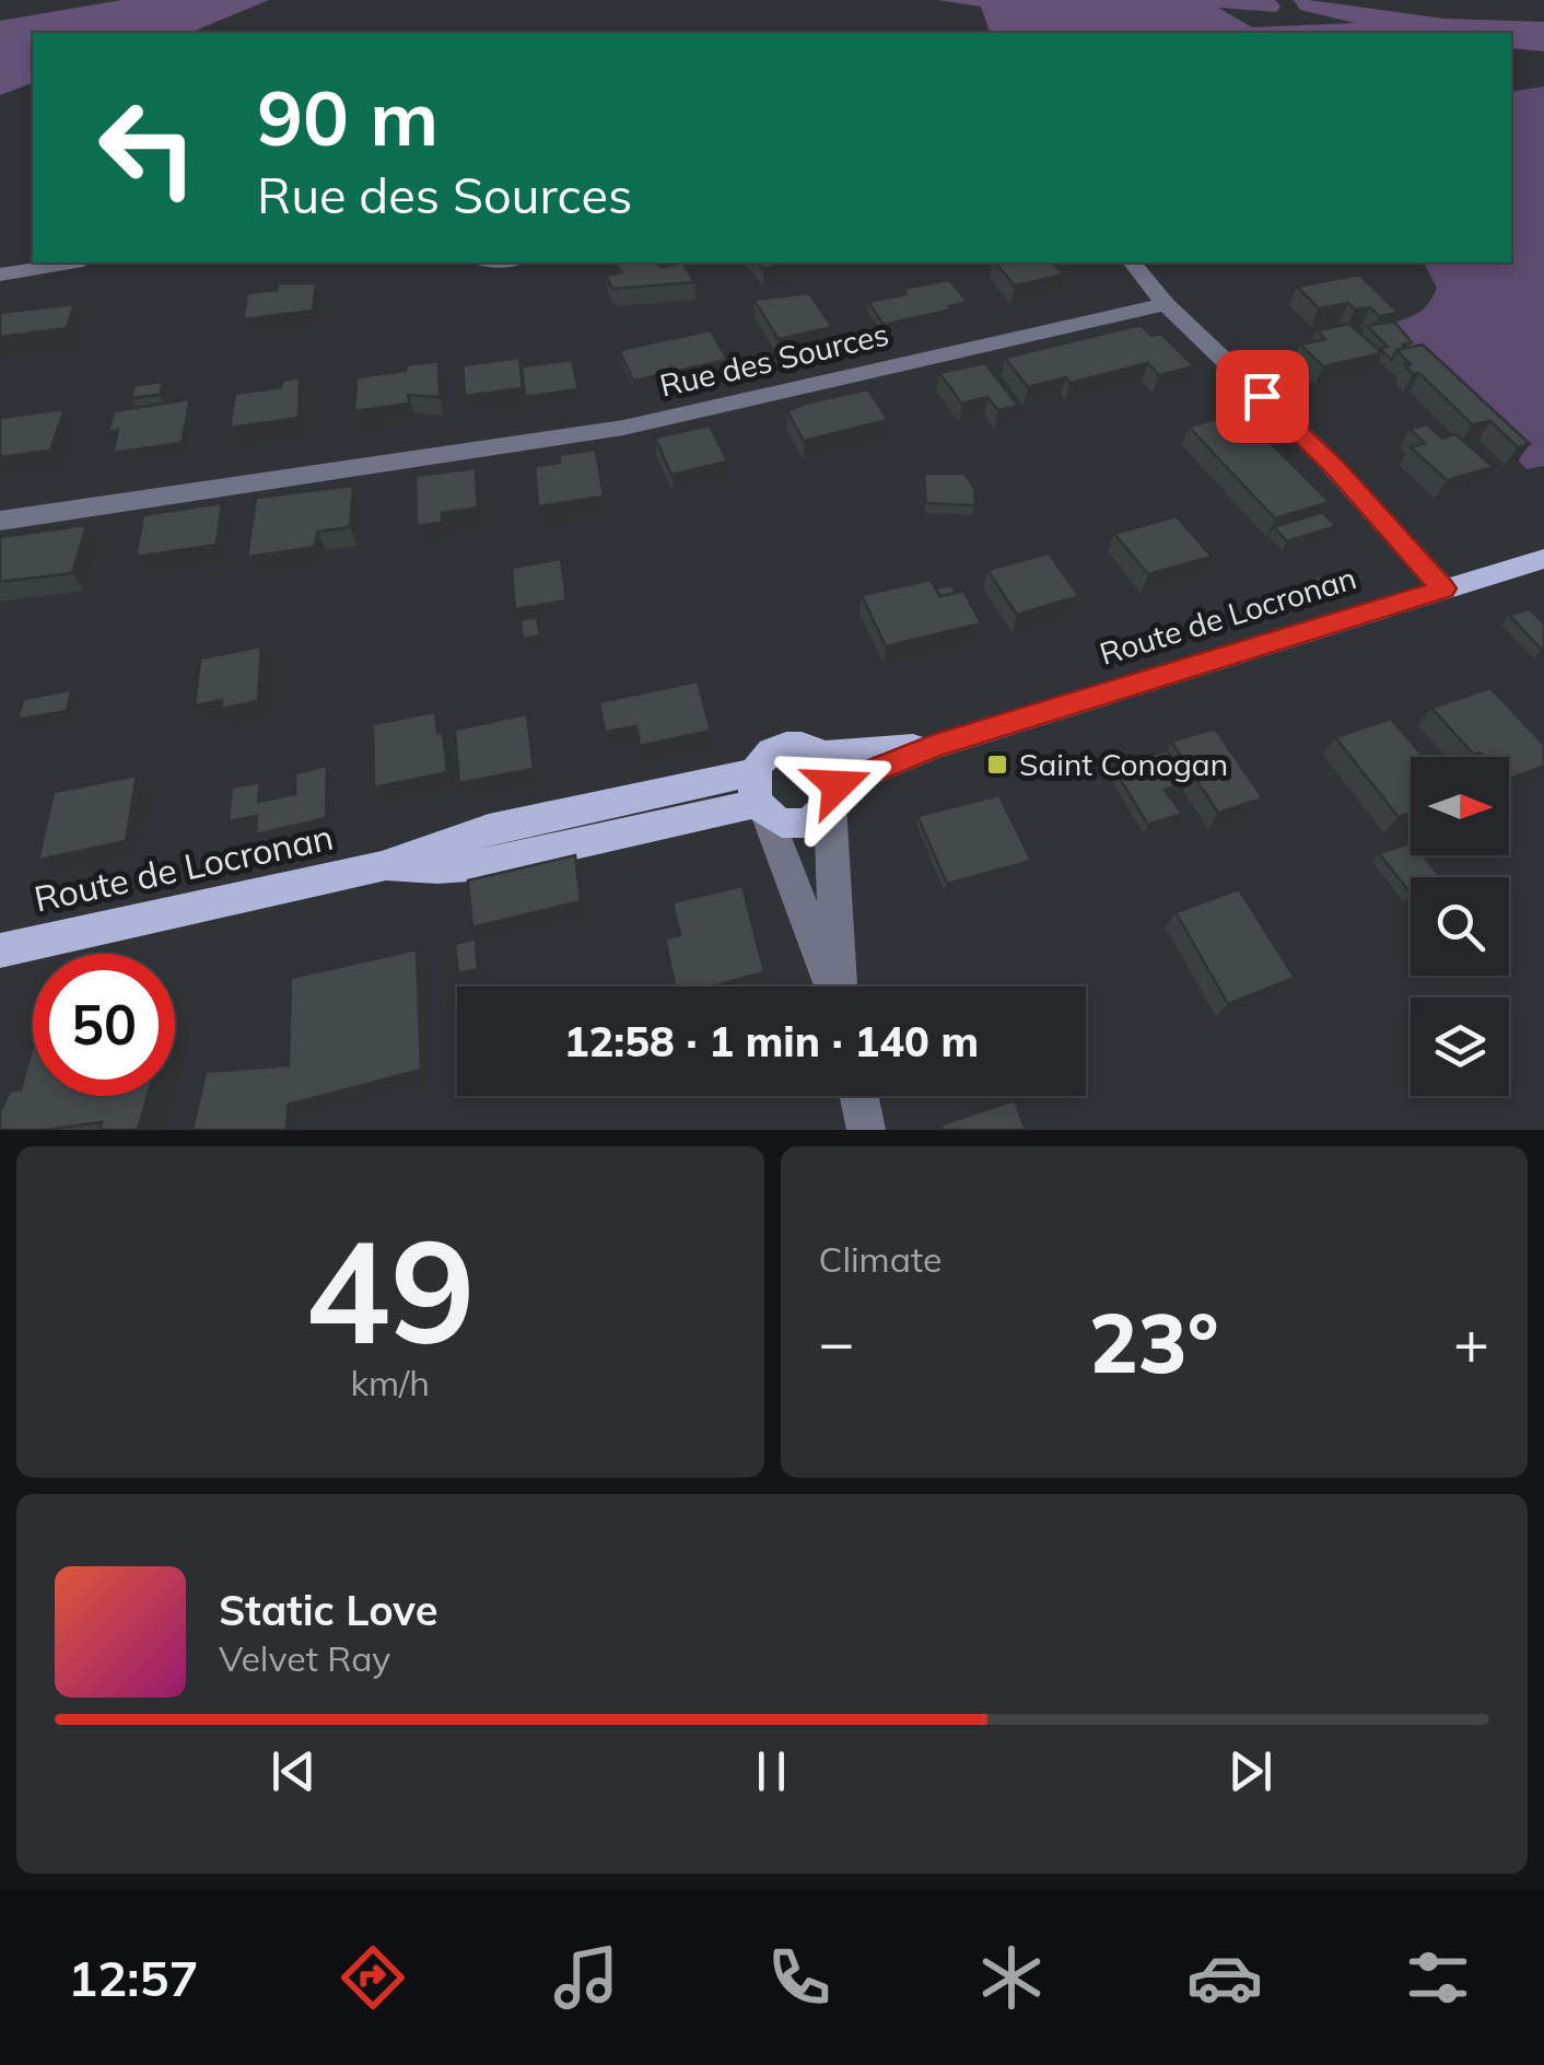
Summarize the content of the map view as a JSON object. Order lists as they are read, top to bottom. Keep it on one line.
{"streets":{"main road":["Route de Locronan"],"street":["Rue des Sources"]},"places":{"transit":["Saint Conogan"]},"north":"right","page":{"turn":["90 m","Rue des Sources"],"limit":"50","trip":"12:58 · 1 min · 140 m","tile":[["49","km/h"],"Climate"],"heat":["−","23°","+"],"song":["Static Love","Velvet Ray"],"tabs":"12:57"}}
